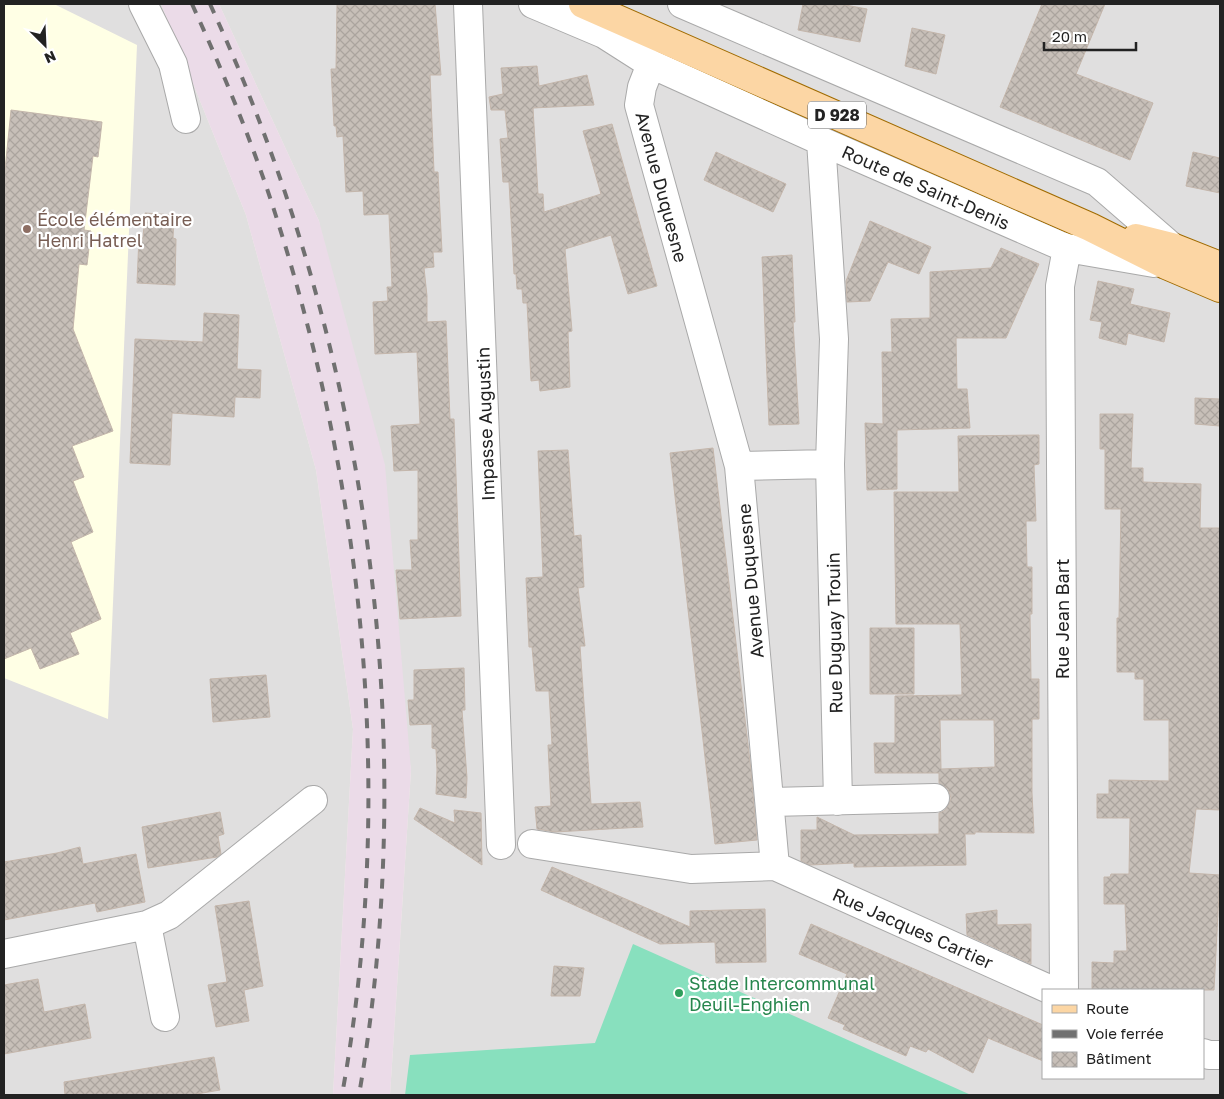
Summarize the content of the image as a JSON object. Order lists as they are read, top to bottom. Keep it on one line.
{"streets":{"main road":["D 928","Route de Saint-Denis"],"street":["Avenue Duquesne","Impasse Augustin","Rue Jean Bart","Rue Duguay Trouin","Rue Jacques Cartier"]},"crossings":[["Avenue Duquesne","Route de Saint-Denis"],["Avenue Duquesne","Rue Jacques Cartier"],["Route de Saint-Denis","Rue Jean Bart"],["Route de Saint-Denis","Rue Duguay Trouin"]],"places":["École élémentaire Henri Hatrel","Stade Intercommunal Deuil-Enghien"],"legend":["Route","Voie ferrée","Bâtiment"],"scale_bar":"20 m","north":"bottom right"}
